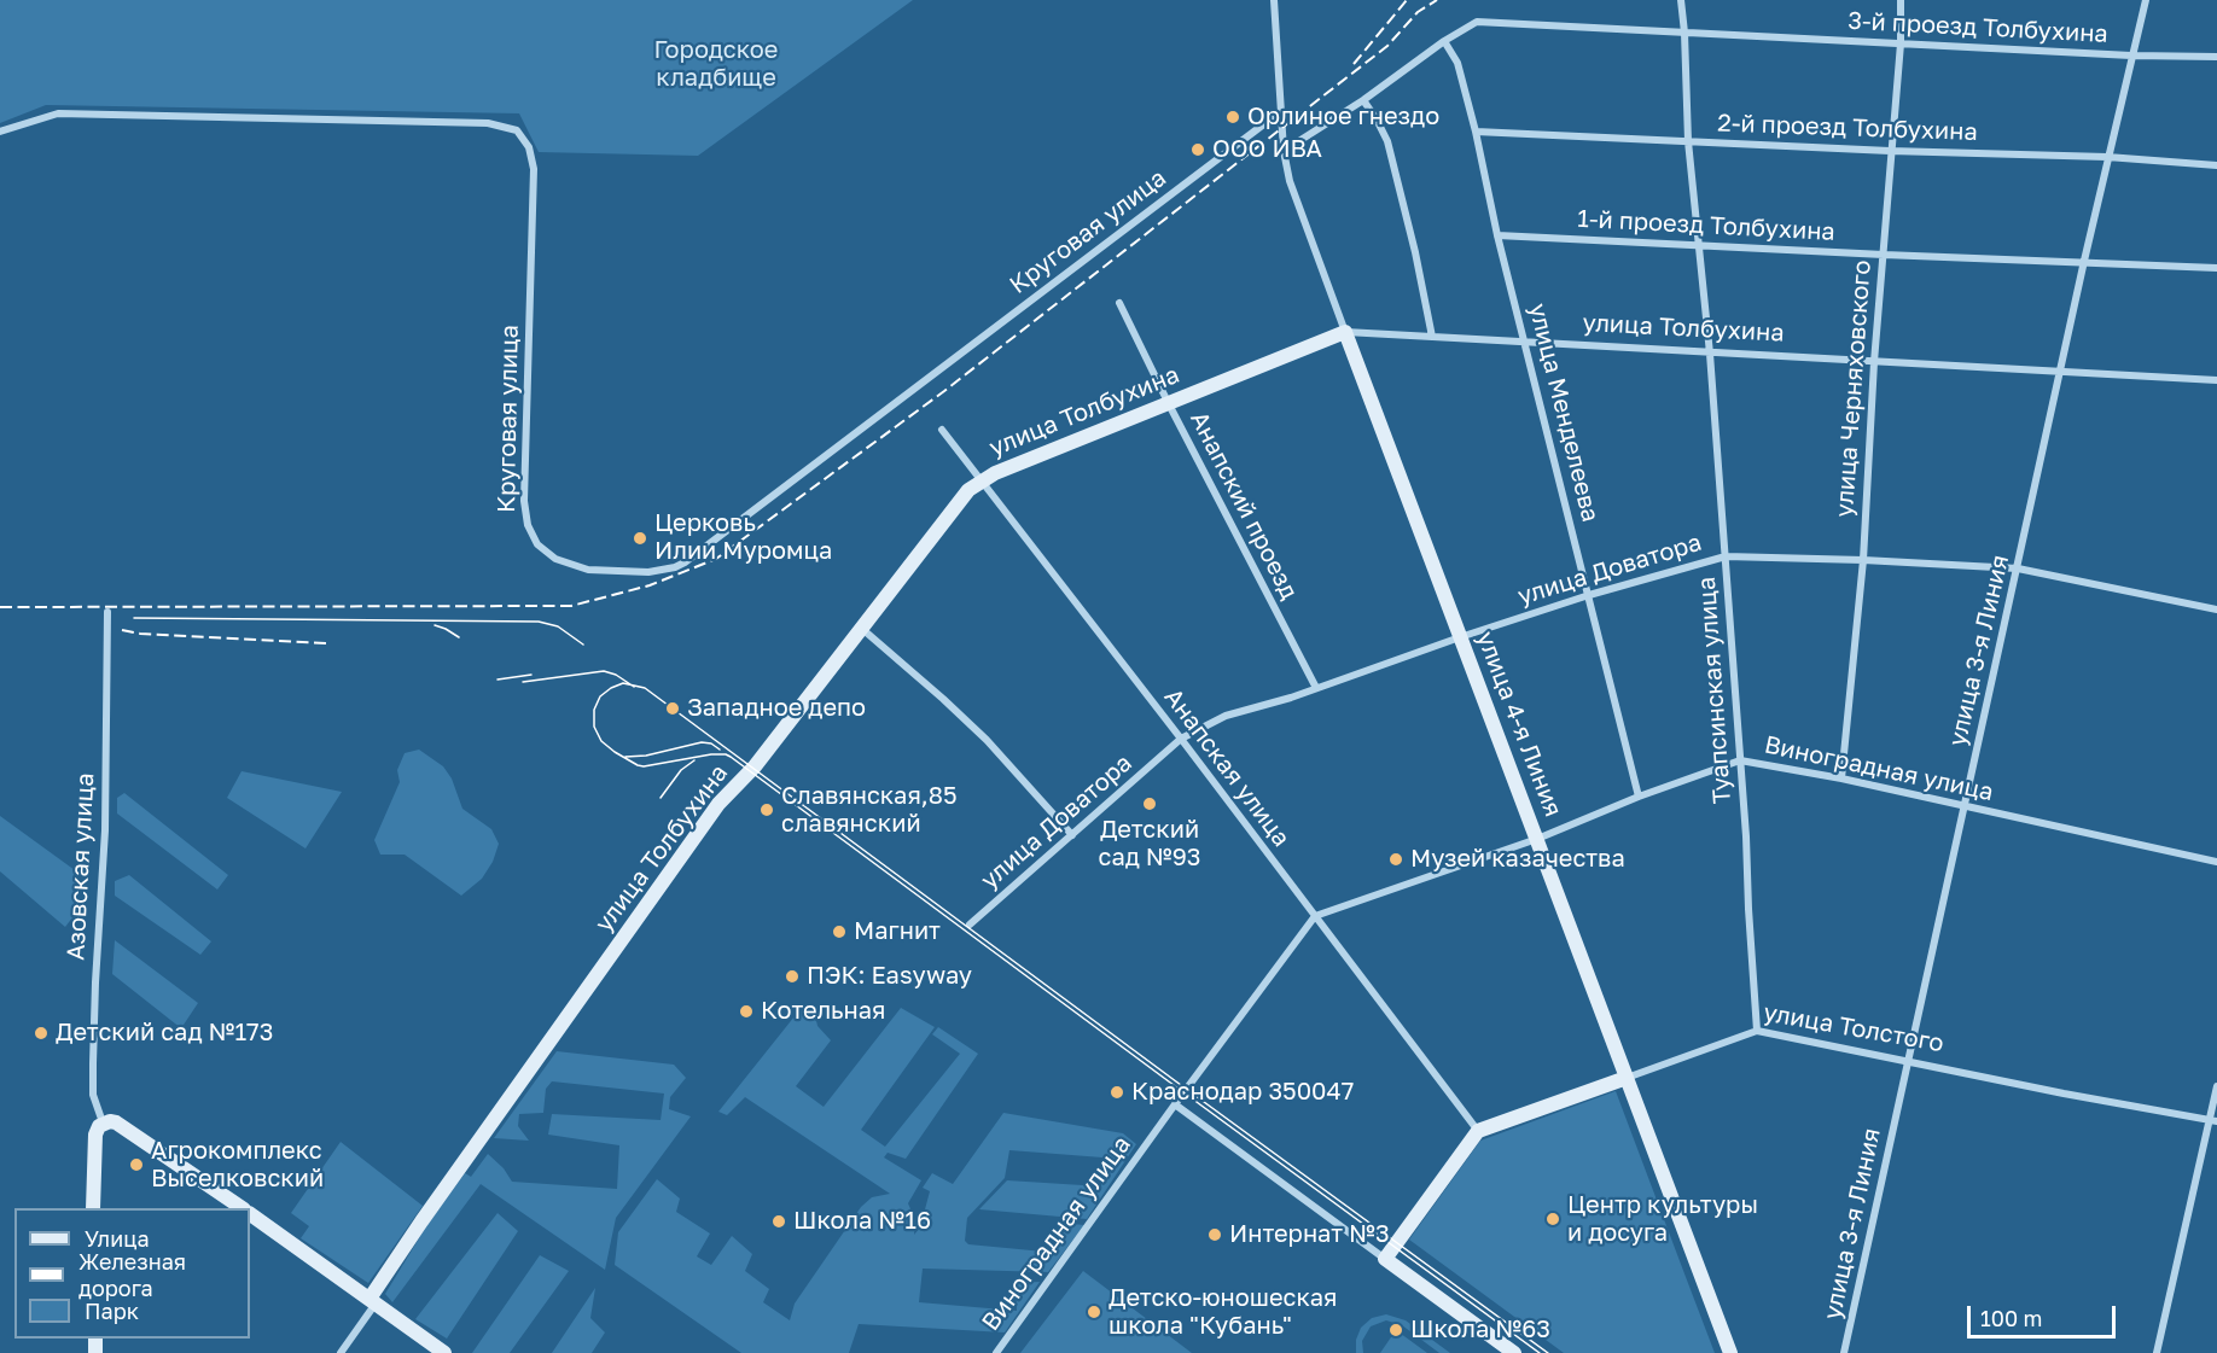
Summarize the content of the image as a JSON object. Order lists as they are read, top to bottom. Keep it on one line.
{"streets":{"street":["3-й проезд Толбухина","2-й проезд Толбухина","1-й проезд Толбухина","Круговая улица","улица Толбухина","улица Черняховского","улица Менделеева","Анапский проезд","улица Доватора","улица 3-я Линия","Туапсинская улица","улица 4-я Линия","Анапская улица","Виноградная улица","Азовская улица","улица Толстого"]},"crossings":[["3-й проезд Толбухина","улица Черняховского"],["3-й проезд Толбухина","улица Менделеева"],["3-й проезд Толбухина","улица 3-я Линия"],["3-й проезд Толбухина","Туапсинская улица"],["2-й проезд Толбухина","улица Черняховского"],["2-й проезд Толбухина","улица Менделеева"],["2-й проезд Толбухина","улица 3-я Линия"],["2-й проезд Толбухина","Туапсинская улица"],["1-й проезд Толбухина","улица Черняховского"],["1-й проезд Толбухина","улица Менделеева"],["1-й проезд Толбухина","улица 3-я Линия"],["1-й проезд Толбухина","Туапсинская улица"],["Круговая улица","улица 4-я Линия"],["улица Толбухина","улица Черняховского"],["улица Толбухина","улица Менделеева"],["улица Толбухина","Анапский проезд"],["улица Толбухина","улица 3-я Линия"],["улица Толбухина","Туапсинская улица"],["улица Толбухина","улица 4-я Линия"],["улица Толбухина","Анапская улица"],["улица Черняховского","улица Доватора"],["улица Черняховского","Виноградная улица"],["улица Менделеева","улица Доватора"],["улица Менделеева","Виноградная улица"],["Анапский проезд","улица Доватора"],["улица Доватора","улица 3-я Линия"],["улица Доватора","Туапсинская улица"],["улица Доватора","улица 4-я Линия"],["улица Доватора","Анапская улица"],["улица 3-я Линия","Виноградная улица"],["улица 3-я Линия","улица Толстого"],["Туапсинская улица","Виноградная улица"],["Туапсинская улица","улица Толстого"],["улица 4-я Линия","Виноградная улица"],["улица 4-я Линия","улица Толстого"],["Анапская улица","Виноградная улица"],["Анапская улица","улица Толстого"]],"parks":["Городское кладбище"],"places":["Орлиное гнездо","ООО ИВА","Церковь Илии Муромца","Западное депо","Детский сад №93","Славянская,85 славянский","Музей казачества","Магнит","ПЭК: Easyway","Котельная","Детский cад №173","Краснодар 350047","Агрокомплекс Выселковский","Центр культуры и досуга","Школа №16","Интернат №3","Детско-юношеская школа \"Кубань\"","Школа №63"],"legend":["Улица","Железная дорога","Парк"],"scale_bar":"100 m"}
